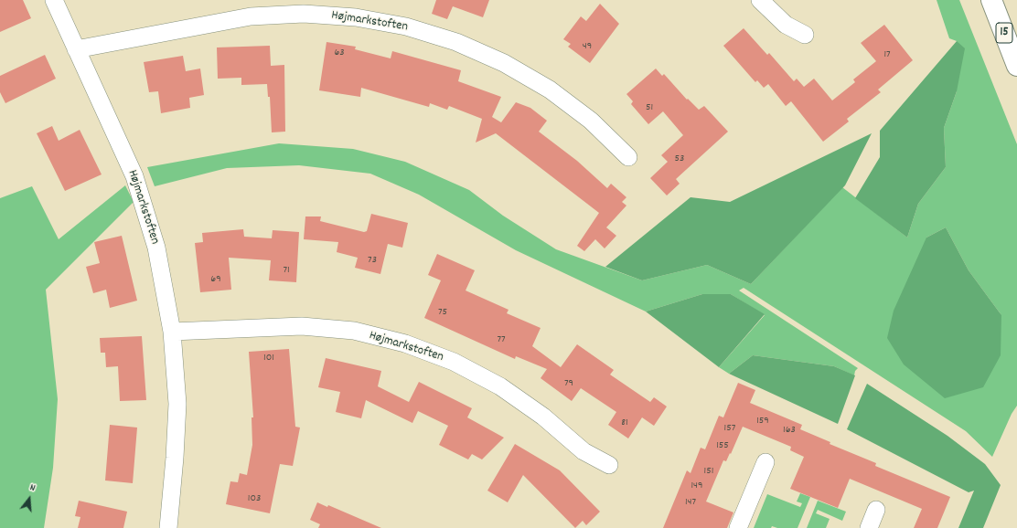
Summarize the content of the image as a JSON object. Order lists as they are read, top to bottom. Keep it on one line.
{"streets":{"highway":["15"],"street":["Højmarkstoften"]},"house_numbers":["49","63","17","51","53","73","71","69","75","77","101","79","159","81","157","163","155","151","149","103","147"],"north":"top"}
